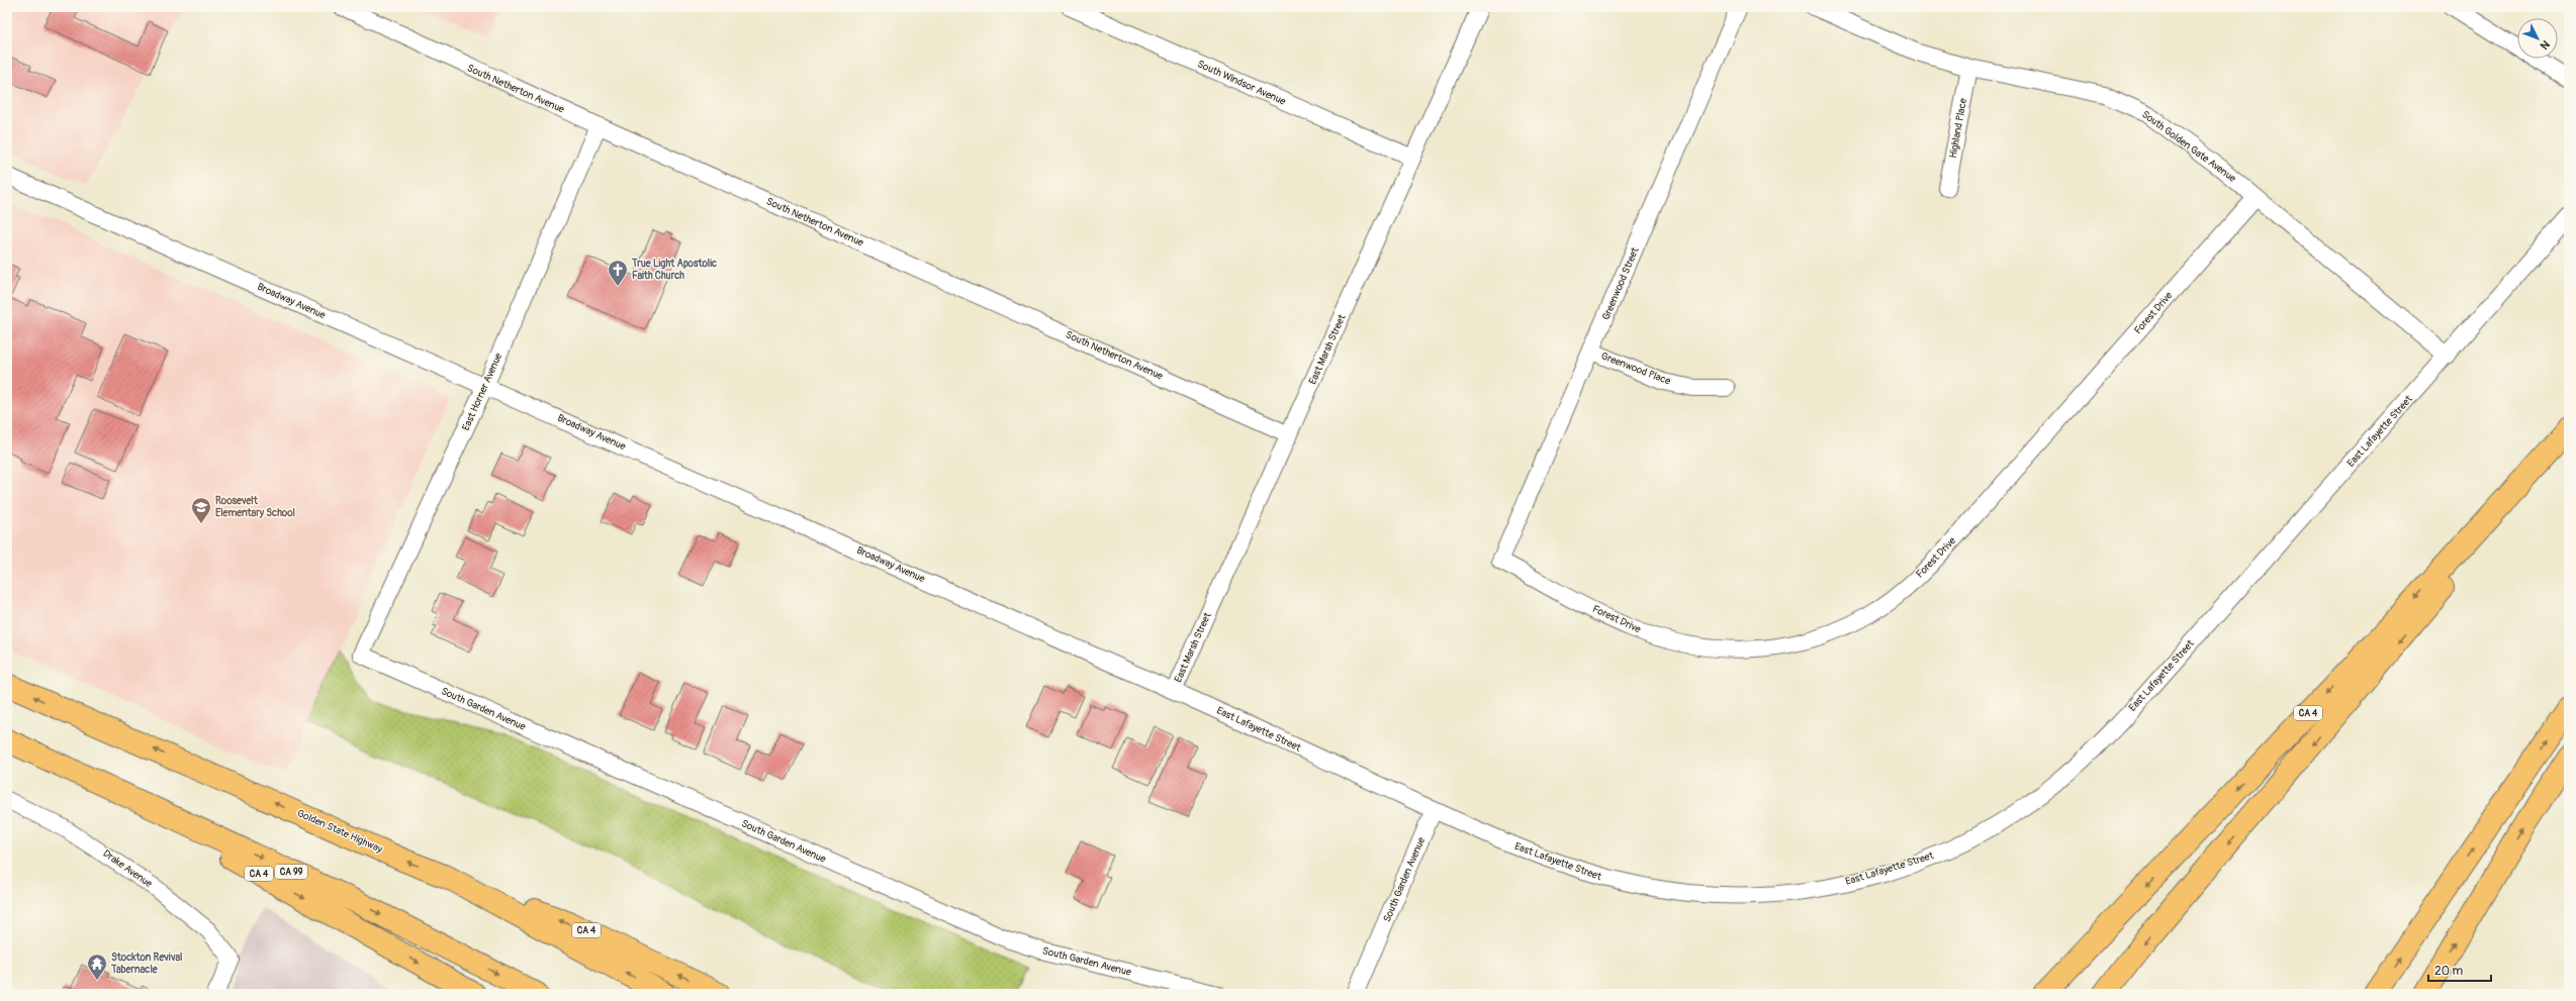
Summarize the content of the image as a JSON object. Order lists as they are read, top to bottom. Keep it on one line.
{"streets":{"highway":["CA 4","Golden State Highway","CA 99"],"street":["South Windsor Avenue","South Netherton Avenue","Highland Place","South Golden Gate Avenue","Greenwood Street","Broadway Avenue","Forest Drive","East Marsh Street","Greenwood Place","East Horner Avenue","East Lafayette Street","South Garden Avenue","Drake Avenue"]},"crossings":[["South Windsor Avenue","East Marsh Street"],["South Netherton Avenue","East Marsh Street"],["South Netherton Avenue","East Horner Avenue"],["Highland Place","South Golden Gate Avenue"],["South Golden Gate Avenue","Forest Drive"],["South Golden Gate Avenue","East Lafayette Street"],["Greenwood Street","Forest Drive"],["Greenwood Street","Greenwood Place"],["Broadway Avenue","East Marsh Street"],["Broadway Avenue","East Horner Avenue"],["Broadway Avenue","East Lafayette Street"],["East Marsh Street","East Lafayette Street"],["East Horner Avenue","South Garden Avenue"],["East Lafayette Street","South Garden Avenue"],["CA 4","Golden State Highway"],["CA 4","CA 99"]],"places":{"church":["True Light Apostolic Faith Church"],"school or university":["Roosevelt Elementary School"],"temple":["Stockton Revival Tabernacle"]},"scale_bar":"20 m","north":"bottom right"}
